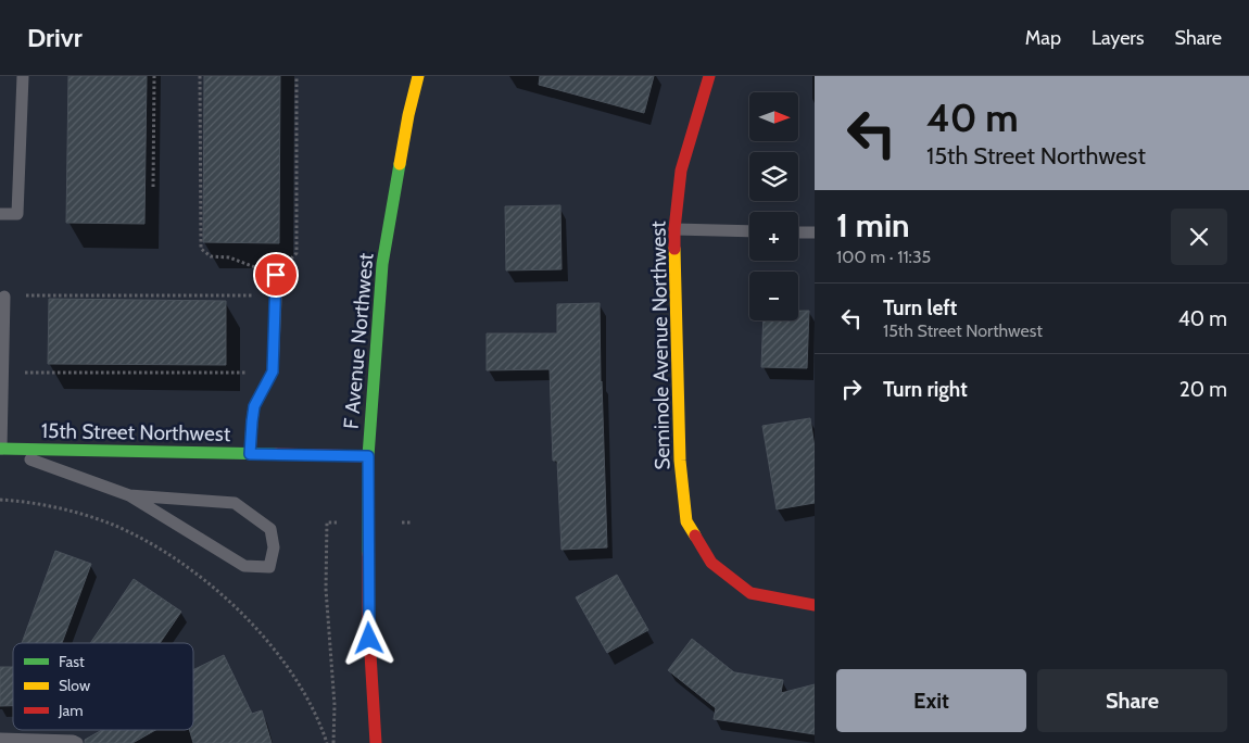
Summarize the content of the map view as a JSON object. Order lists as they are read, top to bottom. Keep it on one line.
{"streets":{"street":["F Avenue Northwest","Seminole Avenue Northwest","15th Street Northwest"]},"crossings":[["F Avenue Northwest","15th Street Northwest"]],"legend":["Fast","Slow","Jam"],"north":"right","page":{"header":"Drivr","nav":["Map","Layers","Share"],"turn":["40 m","15th Street Northwest"],"map_buttons":["+","−"],"heading":["1 min","100 m · 11:35"],"list":[{"name":"Turn left","note":"15th Street Northwest","value":"40 m"},{"name":"Turn right","value":"20 m"}],"buttons":["Exit","Share"]}}
